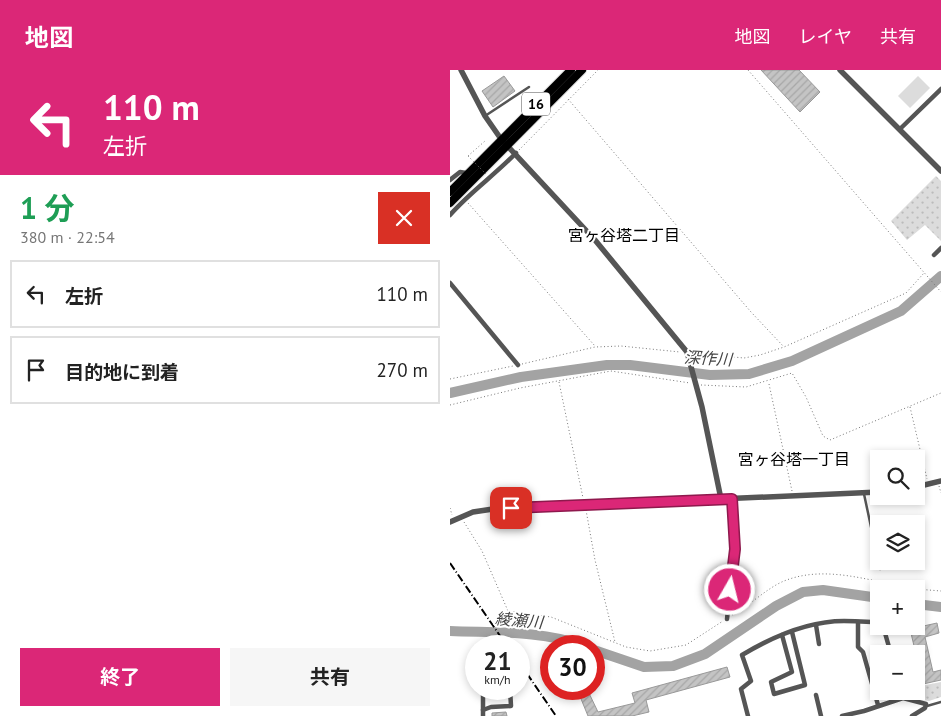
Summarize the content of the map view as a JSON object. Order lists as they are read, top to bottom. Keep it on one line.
{"streets":{"highway":["16"]},"districts":["宮ヶ谷塔二丁目","宮ヶ谷塔一丁目"],"water":["深作川","綾瀬川"],"page":{"header":"地図","nav":["地図","レイヤ","共有"],"turn":["110 m","左折"],"heading":["1 分","380 m · 22:54"],"list":[{"name":"左折","value":"110 m"},{"name":"目的地に到着","value":"270 m"}],"map_buttons":["+","−"],"speed":"21 km/h","limit":"30","buttons":["終了","共有"]}}
